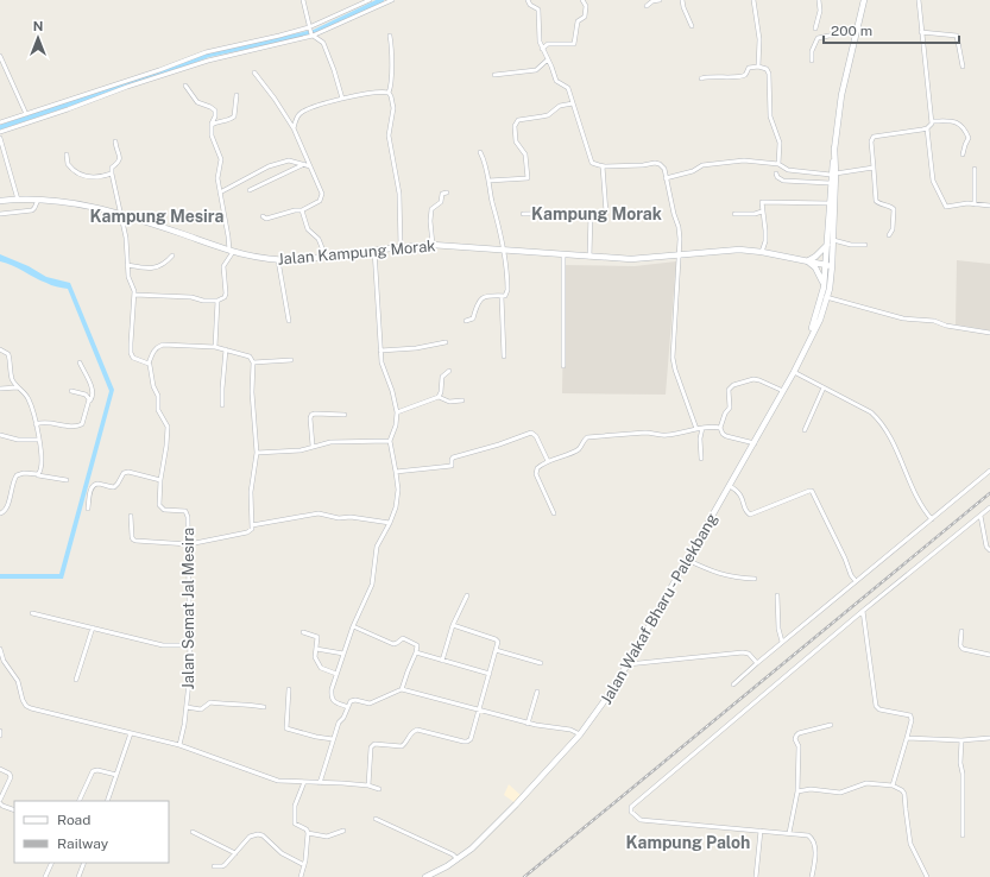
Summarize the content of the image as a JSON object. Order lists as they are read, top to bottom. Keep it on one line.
{"streets":{"main road":["Jalan Kampung Morak","Jalan Wakaf Bharu - Palekbang"],"street":["Jalan Semat Jal Mesira"]},"crossings":[["Jalan Kampung Morak","Jalan Wakaf Bharu - Palekbang"]],"districts":["Kampung Morak","Kampung Mesira","Kampung Paloh"],"legend":["Road","Railway"],"scale_bar":"200 m","north":"top"}
